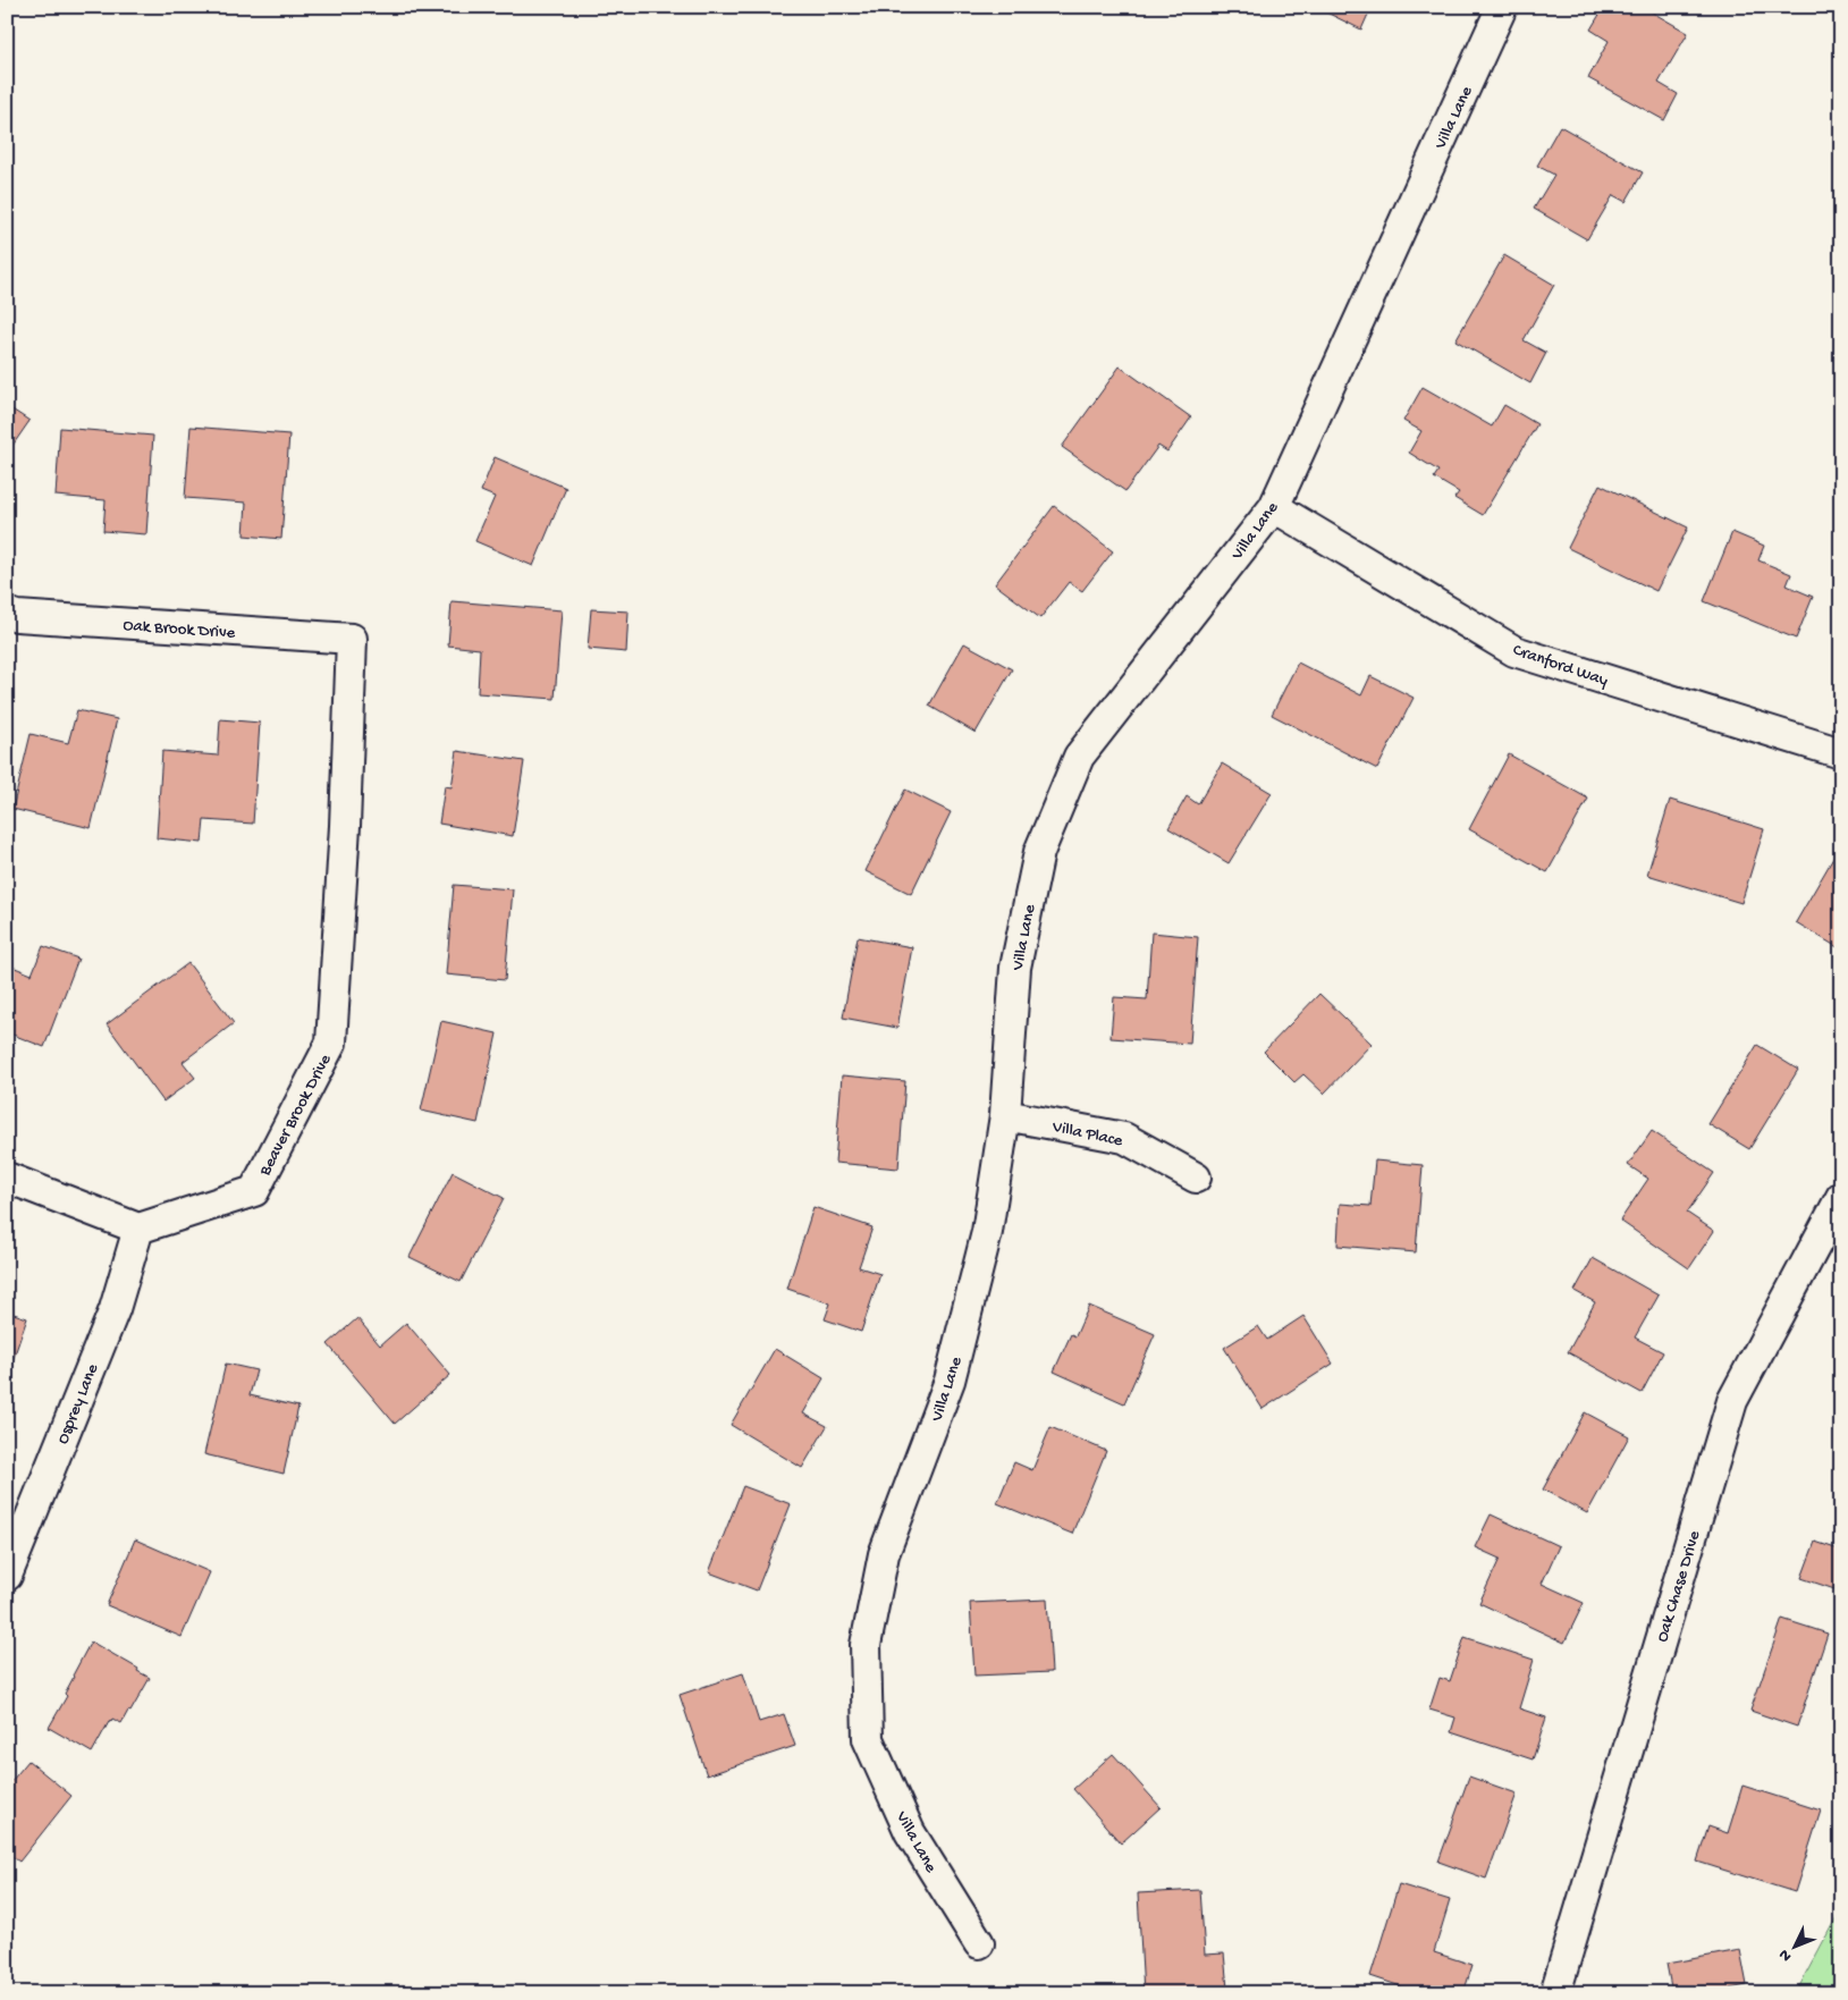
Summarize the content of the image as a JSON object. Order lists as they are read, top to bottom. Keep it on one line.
{"streets":{"street":["Villa Lane","Oak Brook Drive","Cranford Way","Beaver Brook Drive","Villa Place","Osprey Lane","Oak Chase Drive"]},"crossings":[["Villa Lane","Cranford Way"],["Villa Lane","Villa Place"],["Oak Brook Drive","Beaver Brook Drive"],["Beaver Brook Drive","Osprey Lane"]],"north":"bottom left"}
